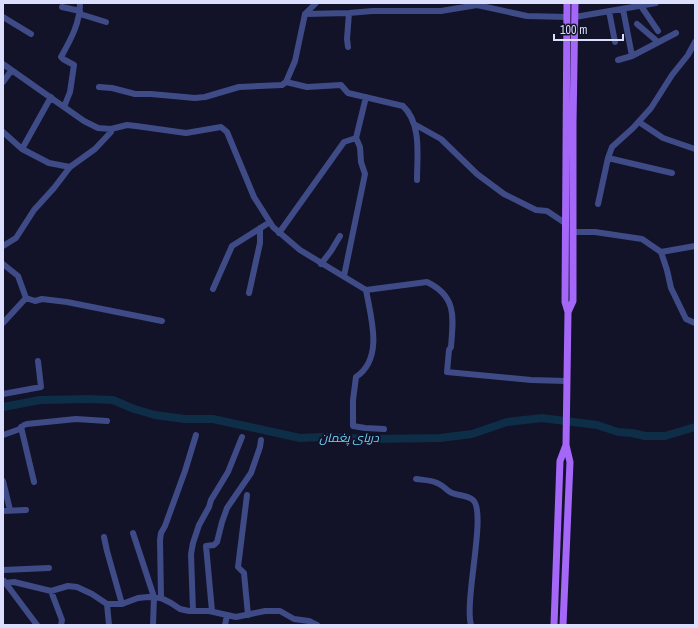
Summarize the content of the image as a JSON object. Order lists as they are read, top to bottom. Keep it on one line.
{"water":["دریای پغمان"],"scale_bar":"100 m"}
